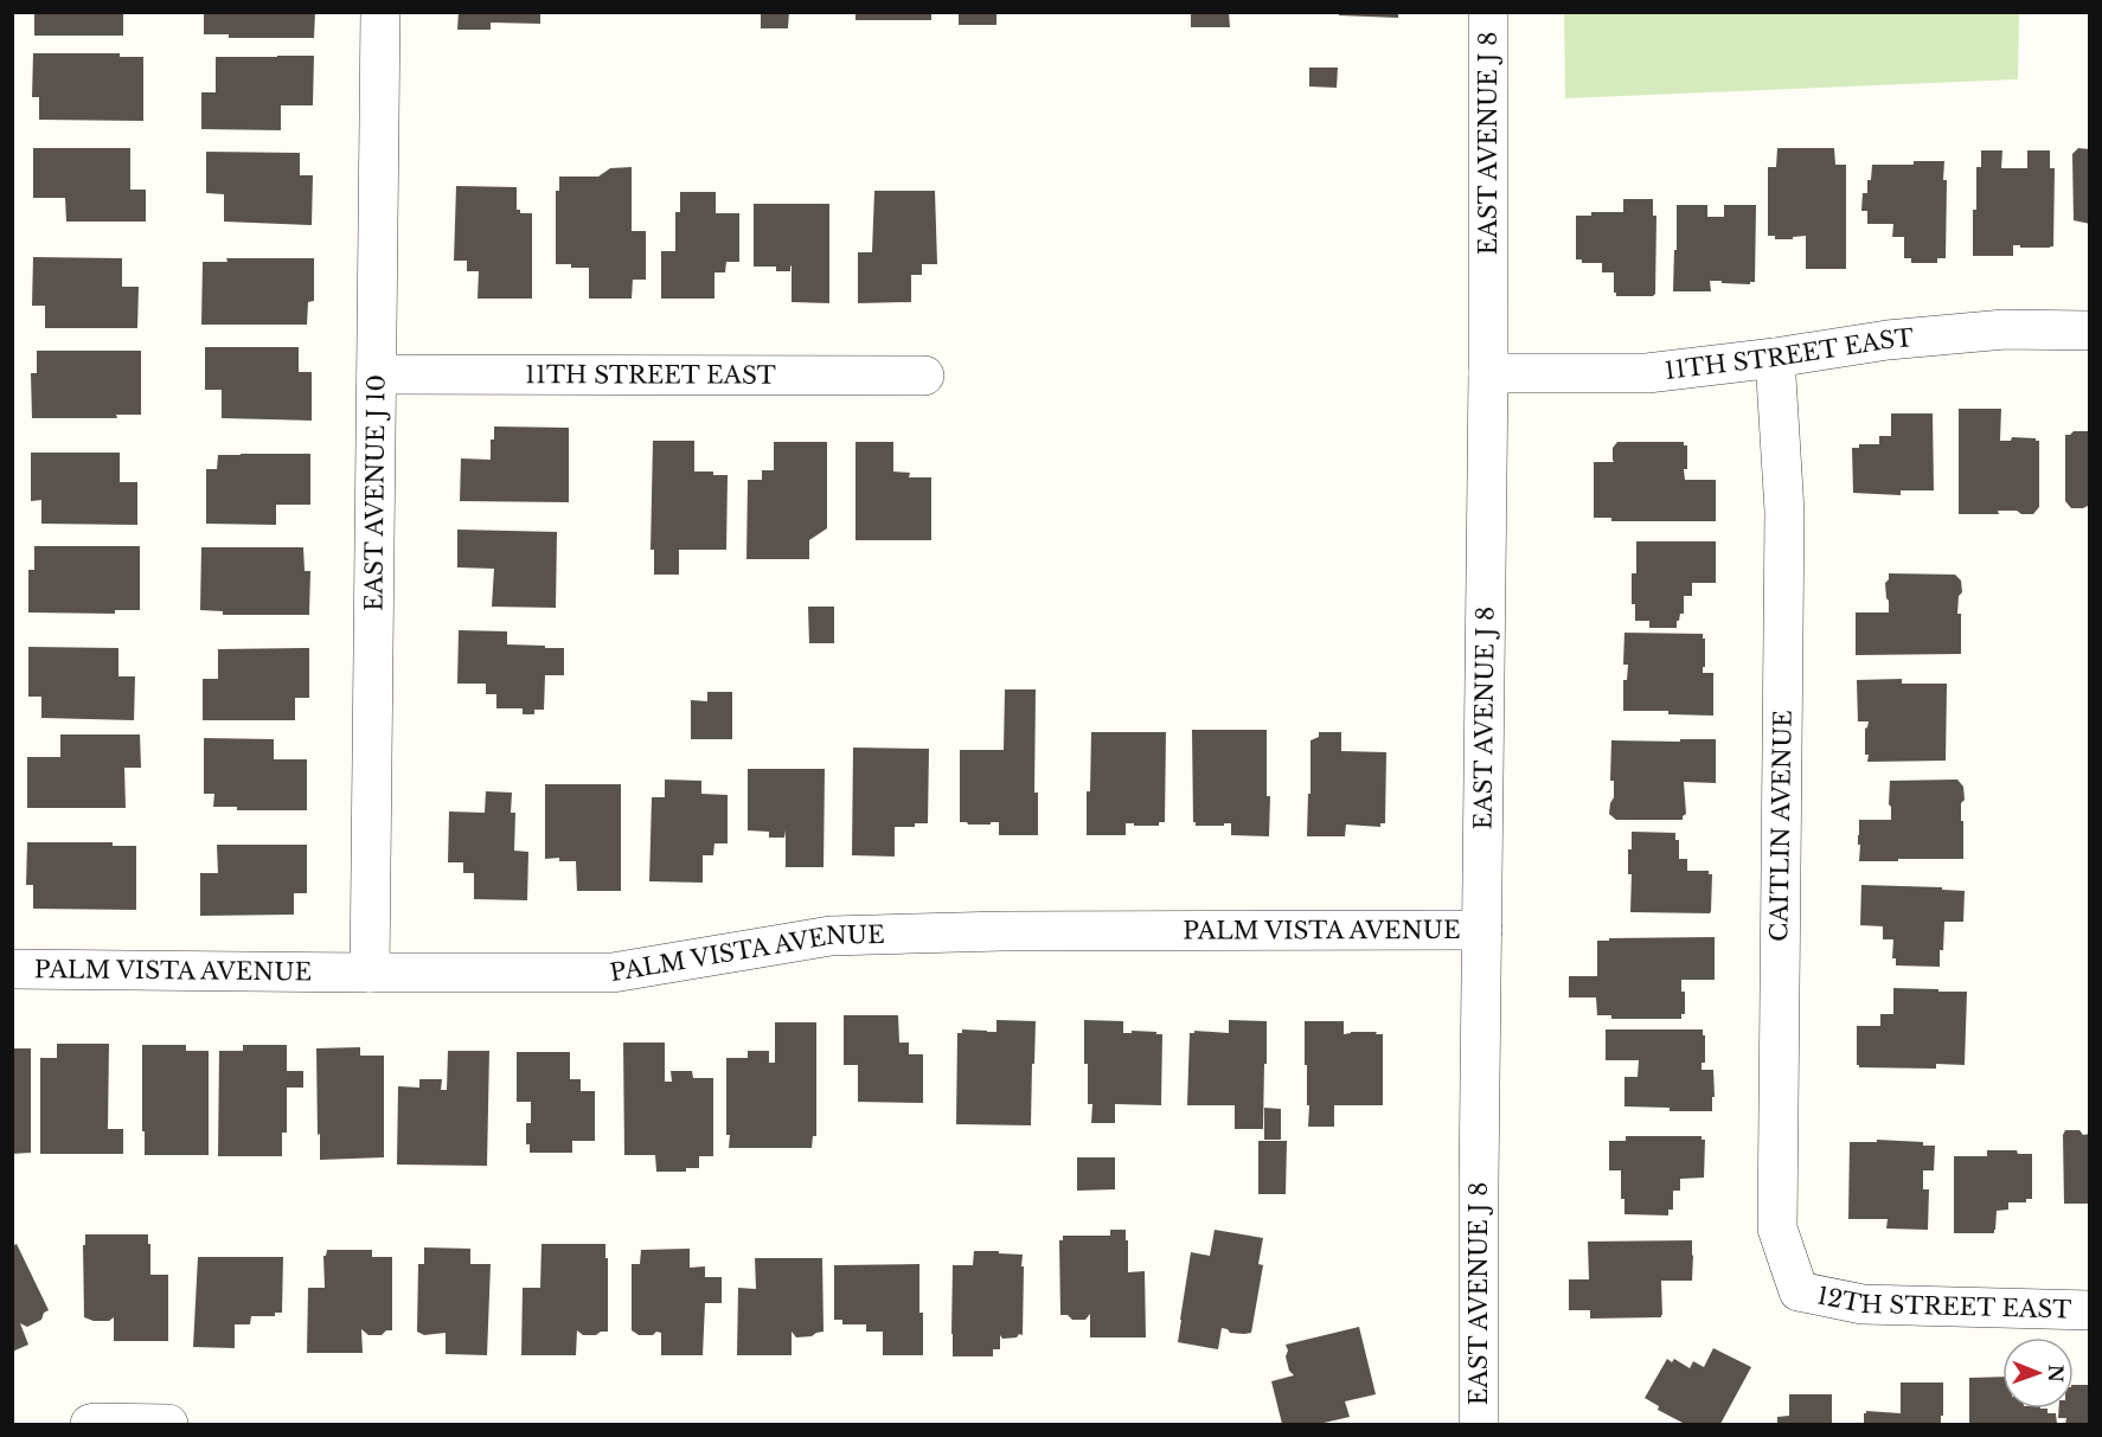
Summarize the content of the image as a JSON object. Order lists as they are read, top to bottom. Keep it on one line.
{"streets":{"street":["EAST AVENUE J 8","11TH STREET EAST","EAST AVENUE J 10","CAITLIN AVENUE","PALM VISTA AVENUE","12TH STREET EAST"]},"crossings":[["EAST AVENUE J 8","11TH STREET EAST"],["EAST AVENUE J 8","PALM VISTA AVENUE"],["11TH STREET EAST","EAST AVENUE J 10"],["11TH STREET EAST","CAITLIN AVENUE"],["EAST AVENUE J 10","PALM VISTA AVENUE"],["CAITLIN AVENUE","12TH STREET EAST"]],"north":"right"}
